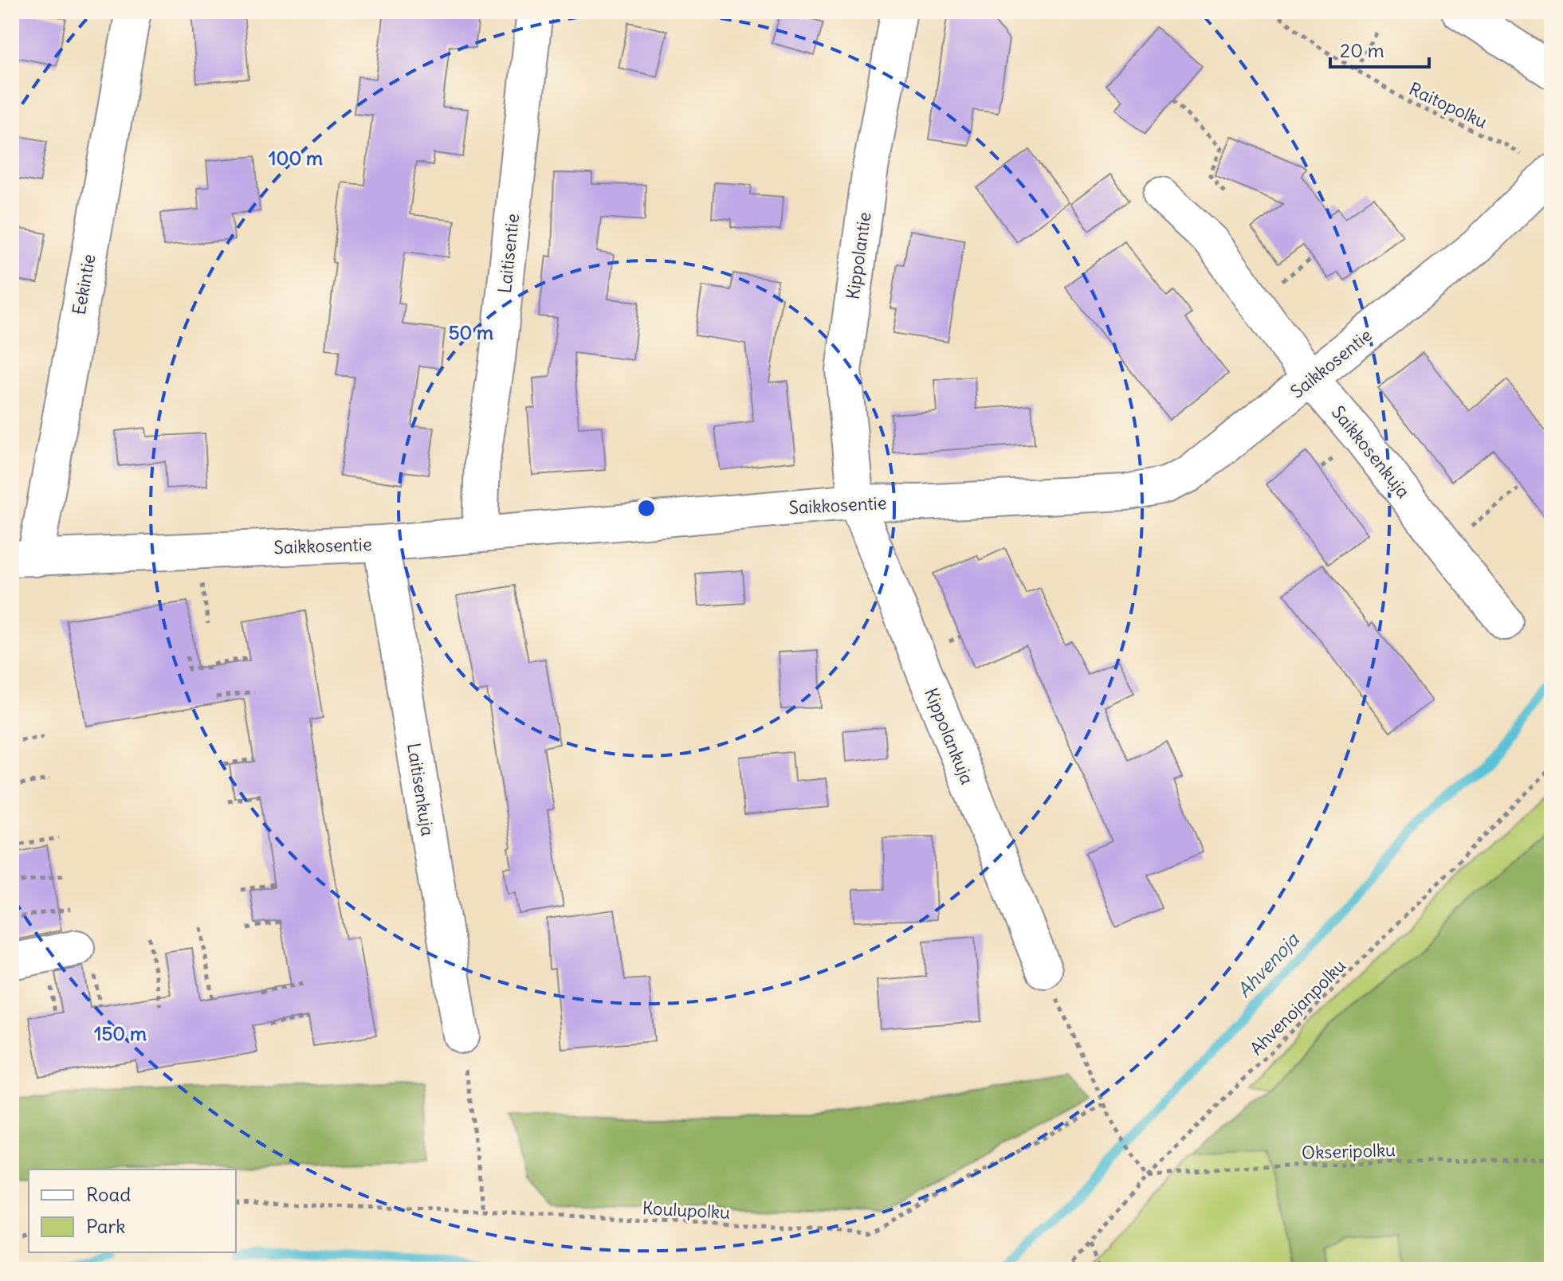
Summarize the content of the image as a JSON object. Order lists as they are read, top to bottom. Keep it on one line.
{"streets":{"street":["Laitisentie","Kippolantie","Eekintie","Saikkosentie","Saikkosenkuja","Kippolankuja","Laitisenkuja"],"path":["Raitopolku","Ahvenojanpolku","Okseripolku","Koulupolku"]},"crossings":[["Raitopolku","Saikkosentie"],["Laitisentie","Saikkosentie"],["Kippolantie","Saikkosentie"],["Kippolantie","Kippolankuja"],["Eekintie","Saikkosentie"],["Saikkosentie","Saikkosenkuja"],["Saikkosentie","Kippolankuja"],["Saikkosentie","Laitisenkuja"],["Ahvenojanpolku","Okseripolku"]],"water":["Ahvenoja"],"legend":["Road","Park"],"scale_bar":"20 m","rings":["100 m","50 m","150 m"]}
